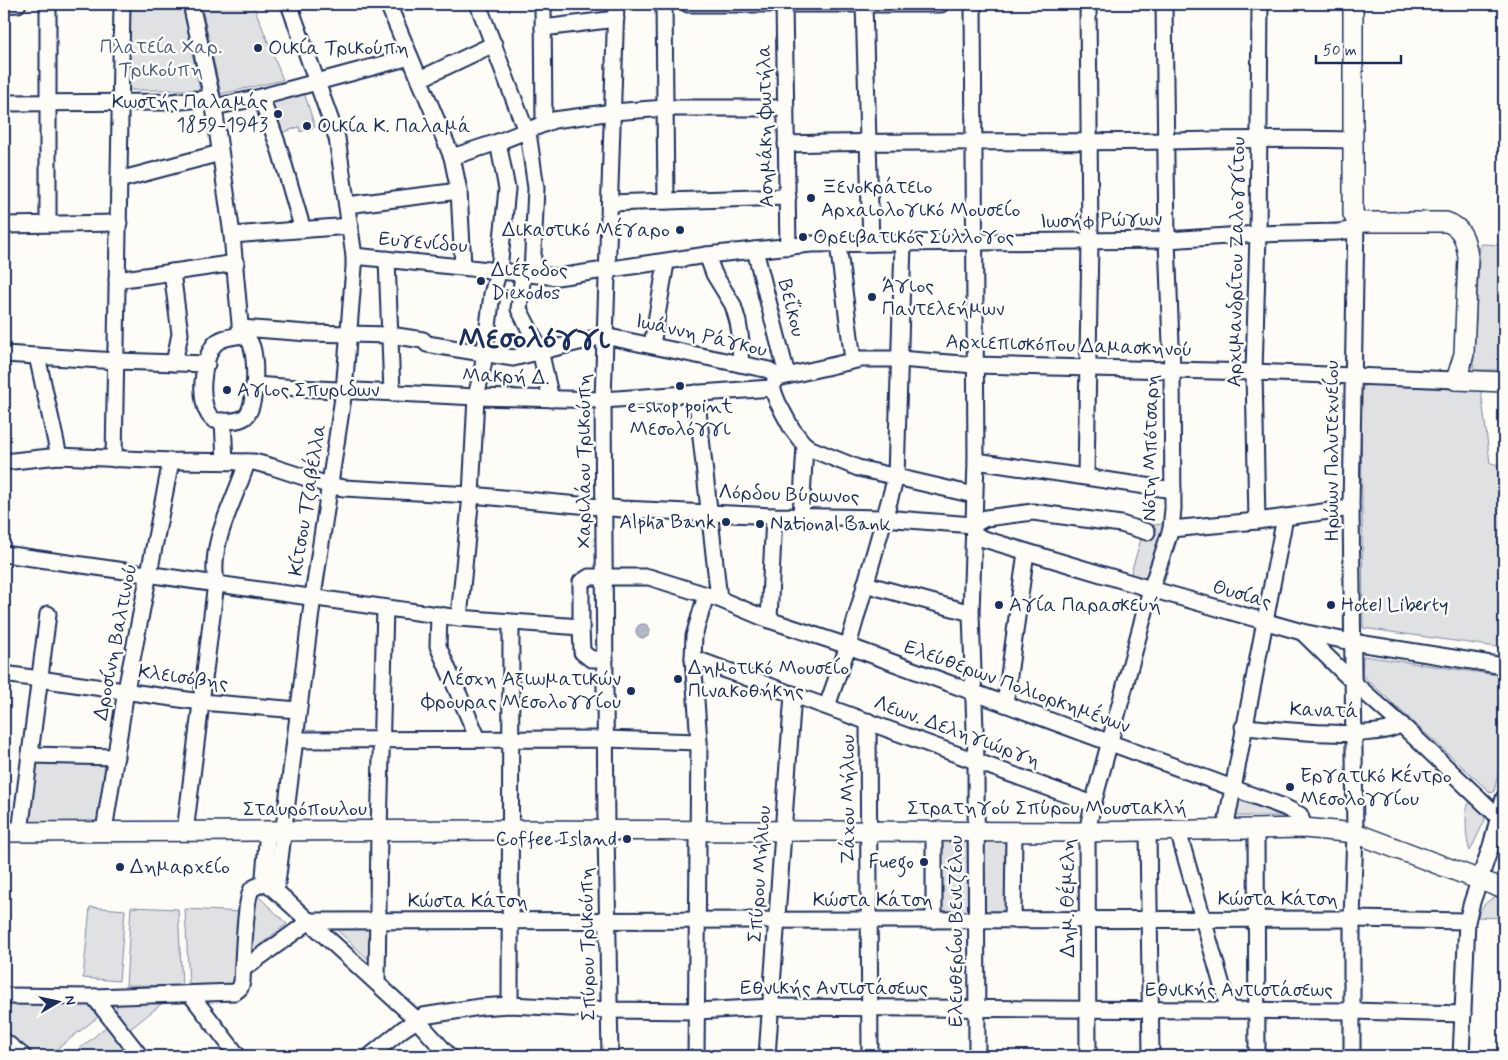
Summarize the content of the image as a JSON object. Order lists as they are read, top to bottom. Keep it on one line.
{"streets":{"main road":["Στρατηγού Σπύρου Μουστακλή","Σταυρόπουλου"],"street":["Ασημάκη Φωτήλα","Ιωσήφ Ρώγων","Ευγενίδου","Αρχιμανδρίτου Ζαλογγίτου","Βεΐκου","Ιωάννη Ράγκου","Αρχιεπισκόπου Δαμασκηνού","Μακρή Δ.","Νότη Μπότσαρη","Ηρώων Πολυτεχνείου","Χαριλάου Τρικούπη","Λόρδου Βύρωνος","Κίτσου Τζαβέλλα","Θυσίας","Δροσίνη Βαλτινού","Κλεισόβης","Ελεύθερων Πολιορκημένων","Κανατά","Λεων. Δεληγιώργη","Ζάχου Μήλιου","Σπύρου Μήλιου","Δημ. Θέμελη","Κώστα Κάτση","Ελευθερίου Βενιζέλου","Σπύρου Τρικούπη","Εθνικής Αντιστάσεως"]},"crossings":[["Ασημάκη Φωτήλα","Ιωσήφ Ρώγων"],["Ιωσήφ Ρώγων","Ευγενίδου"],["Ιωσήφ Ρώγων","Αρχιμανδρίτου Ζαλογγίτου"],["Ιωσήφ Ρώγων","Βεΐκου"],["Ιωσήφ Ρώγων","Νότη Μπότσαρη"],["Ιωσήφ Ρώγων","Ηρώων Πολυτεχνείου"],["Ιωσήφ Ρώγων","Χαριλάου Τρικούπη"],["Ιωσήφ Ρώγων","Ελευθερίου Βενιζέλου"],["Ευγενίδου","Χαριλάου Τρικούπη"],["Ευγενίδου","Κίτσου Τζαβέλλα"],["Αρχιμανδρίτου Ζαλογγίτου","Αρχιεπισκόπου Δαμασκηνού"],["Βεΐκου","Ιωάννη Ράγκου"],["Βεΐκου","Αρχιεπισκόπου Δαμασκηνού"],["Ιωάννη Ράγκου","Αρχιεπισκόπου Δαμασκηνού"],["Ιωάννη Ράγκου","Χαριλάου Τρικούπη"],["Αρχιεπισκόπου Δαμασκηνού","Μακρή Δ."],["Αρχιεπισκόπου Δαμασκηνού","Νότη Μπότσαρη"],["Αρχιεπισκόπου Δαμασκηνού","Ηρώων Πολυτεχνείου"],["Αρχιεπισκόπου Δαμασκηνού","Ελευθερίου Βενιζέλου"],["Μακρή Δ.","Χαριλάου Τρικούπη"],["Μακρή Δ.","Κίτσου Τζαβέλλα"],["Νότη Μπότσαρη","Θυσίας"],["Νότη Μπότσαρη","Ελεύθερων Πολιορκημένων"],["Νότη Μπότσαρη","Δημ. Θέμελη"],["Ηρώων Πολυτεχνείου","Θυσίας"],["Ηρώων Πολυτεχνείου","Κανατά"],["Ηρώων Πολυτεχνείου","Στρατηγού Σπύρου Μουστακλή"],["Ηρώων Πολυτεχνείου","Κώστα Κάτση"],["Ηρώων Πολυτεχνείου","Εθνικής Αντιστάσεως"],["Χαριλάου Τρικούπη","Λόρδου Βύρωνος"],["Χαριλάου Τρικούπη","Ελεύθερων Πολιορκημένων"],["Χαριλάου Τρικούπη","Σπύρου Τρικούπη"],["Λόρδου Βύρωνος","Κίτσου Τζαβέλλα"],["Λόρδου Βύρωνος","Θυσίας"],["Λόρδου Βύρωνος","Δροσίνη Βαλτινού"],["Λόρδου Βύρωνος","Ελευθερίου Βενιζέλου"],["Κίτσου Τζαβέλλα","Κλεισόβης"],["Κίτσου Τζαβέλλα","Σταυρόπουλου"],["Θυσίας","Ελευθερίου Βενιζέλου"],["Δροσίνη Βαλτινού","Κλεισόβης"],["Δροσίνη Βαλτινού","Σταυρόπουλου"],["Ελεύθερων Πολιορκημένων","Στρατηγού Σπύρου Μουστακλή"],["Ελεύθερων Πολιορκημένων","Δημ. Θέμελη"],["Ελεύθερων Πολιορκημένων","Ελευθερίου Βενιζέλου"],["Λεων. Δεληγιώργη","Ζάχου Μήλιου"],["Λεων. Δεληγιώργη","Σπύρου Μήλιου"],["Λεων. Δεληγιώργη","Δημ. Θέμελη"],["Λεων. Δεληγιώργη","Ελευθερίου Βενιζέλου"],["Ζάχου Μήλιου","Στρατηγού Σπύρου Μουστακλή"],["Ζάχου Μήλιου","Κώστα Κάτση"],["Ζάχου Μήλιου","Εθνικής Αντιστάσεως"],["Στρατηγού Σπύρου Μουστακλή","Σταυρόπουλου"],["Στρατηγού Σπύρου Μουστακλή","Σπύρου Μήλιου"],["Στρατηγού Σπύρου Μουστακλή","Δημ. Θέμελη"],["Στρατηγού Σπύρου Μουστακλή","Ελευθερίου Βενιζέλου"],["Στρατηγού Σπύρου Μουστακλή","Σπύρου Τρικούπη"],["Σταυρόπουλου","Σπύρου Τρικούπη"],["Σπύρου Μήλιου","Κώστα Κάτση"],["Σπύρου Μήλιου","Εθνικής Αντιστάσεως"],["Δημ. Θέμελη","Κώστα Κάτση"],["Δημ. Θέμελη","Εθνικής Αντιστάσεως"],["Κώστα Κάτση","Ελευθερίου Βενιζέλου"],["Κώστα Κάτση","Σπύρου Τρικούπη"],["Ελευθερίου Βενιζέλου","Εθνικής Αντιστάσεως"],["Σπύρου Τρικούπη","Εθνικής Αντιστάσεως"]],"districts":["Μεσολόγγι"],"parks":["Πλατεία Χαρ. Τρικούπη"],"places":["Οικία Τρικούπη","Κωστής Παλαμάς 1859-1943","Οικία Κ. Παλαμά","Ξενοκράτειο Αρχαιολογικό Μουσείο","Δικαστικό Μέγαρο","Ορειβατικός Σύλλογος","Διέξοδος Diexodos","Άγιος Παντελεήμων","e-shop point Μεσολόγγι","Αγιος Σπυριδων","Alpha Bank","National Bank","Αγία Παρασκευή","Hotel Liberty","Δημοτικό Μουσείο Πινακοθήκης","Λέσχη Αξιωματικών Φρουρας Μεσολογγίου","Eργατικό Κέντρο Μεσολογγίου","Coffee Island","Fuego","Δημαρχείο"],"scale_bar":"50 m","north":"right"}
